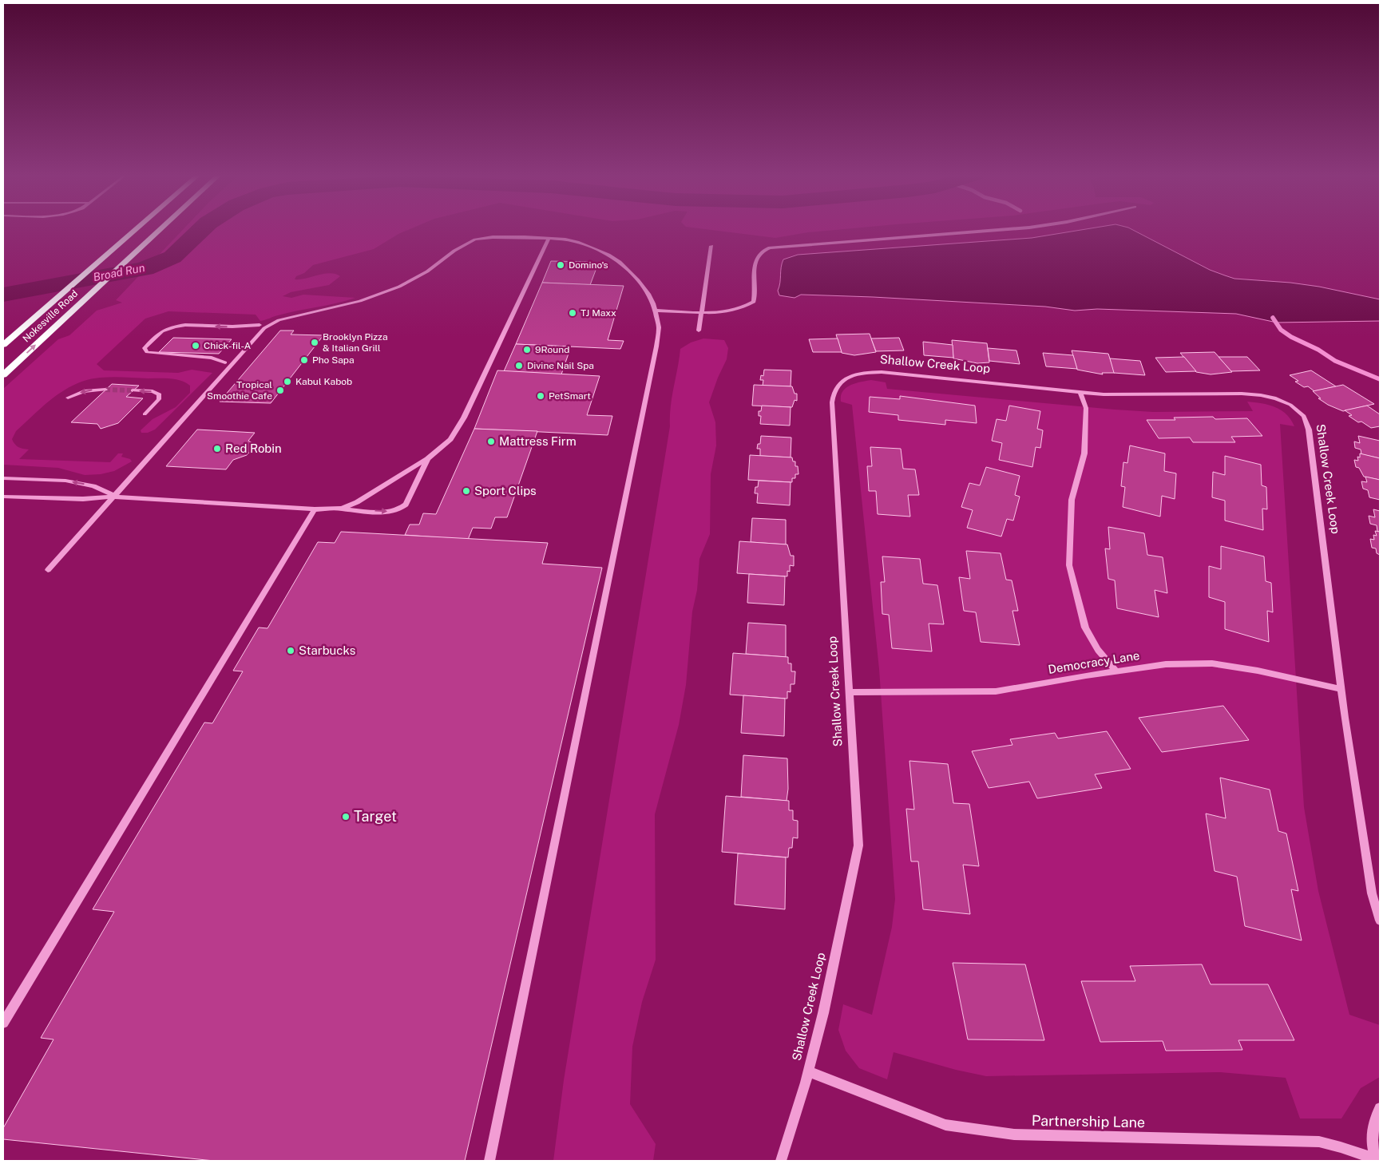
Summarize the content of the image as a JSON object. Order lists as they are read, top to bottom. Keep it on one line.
{"streets":{"highway":["Nokesville Road"],"street":["Shallow Creek Loop","Democracy Lane","Partnership Lane"]},"crossings":[["Shallow Creek Loop","Democracy Lane"],["Shallow Creek Loop","Partnership Lane"]],"water":["Broad Run"],"places":["Domino's","TJ Maxx","Brooklyn Pizza & Italian Grill","Chick-fil-A","9Round","Pho Sapa","Divine Nail Spa","Kabul Kabob","Tropical Smoothie Cafe","PetSmart","Mattress Firm","Red Robin","Sport Clips","Starbucks","Target"]}
